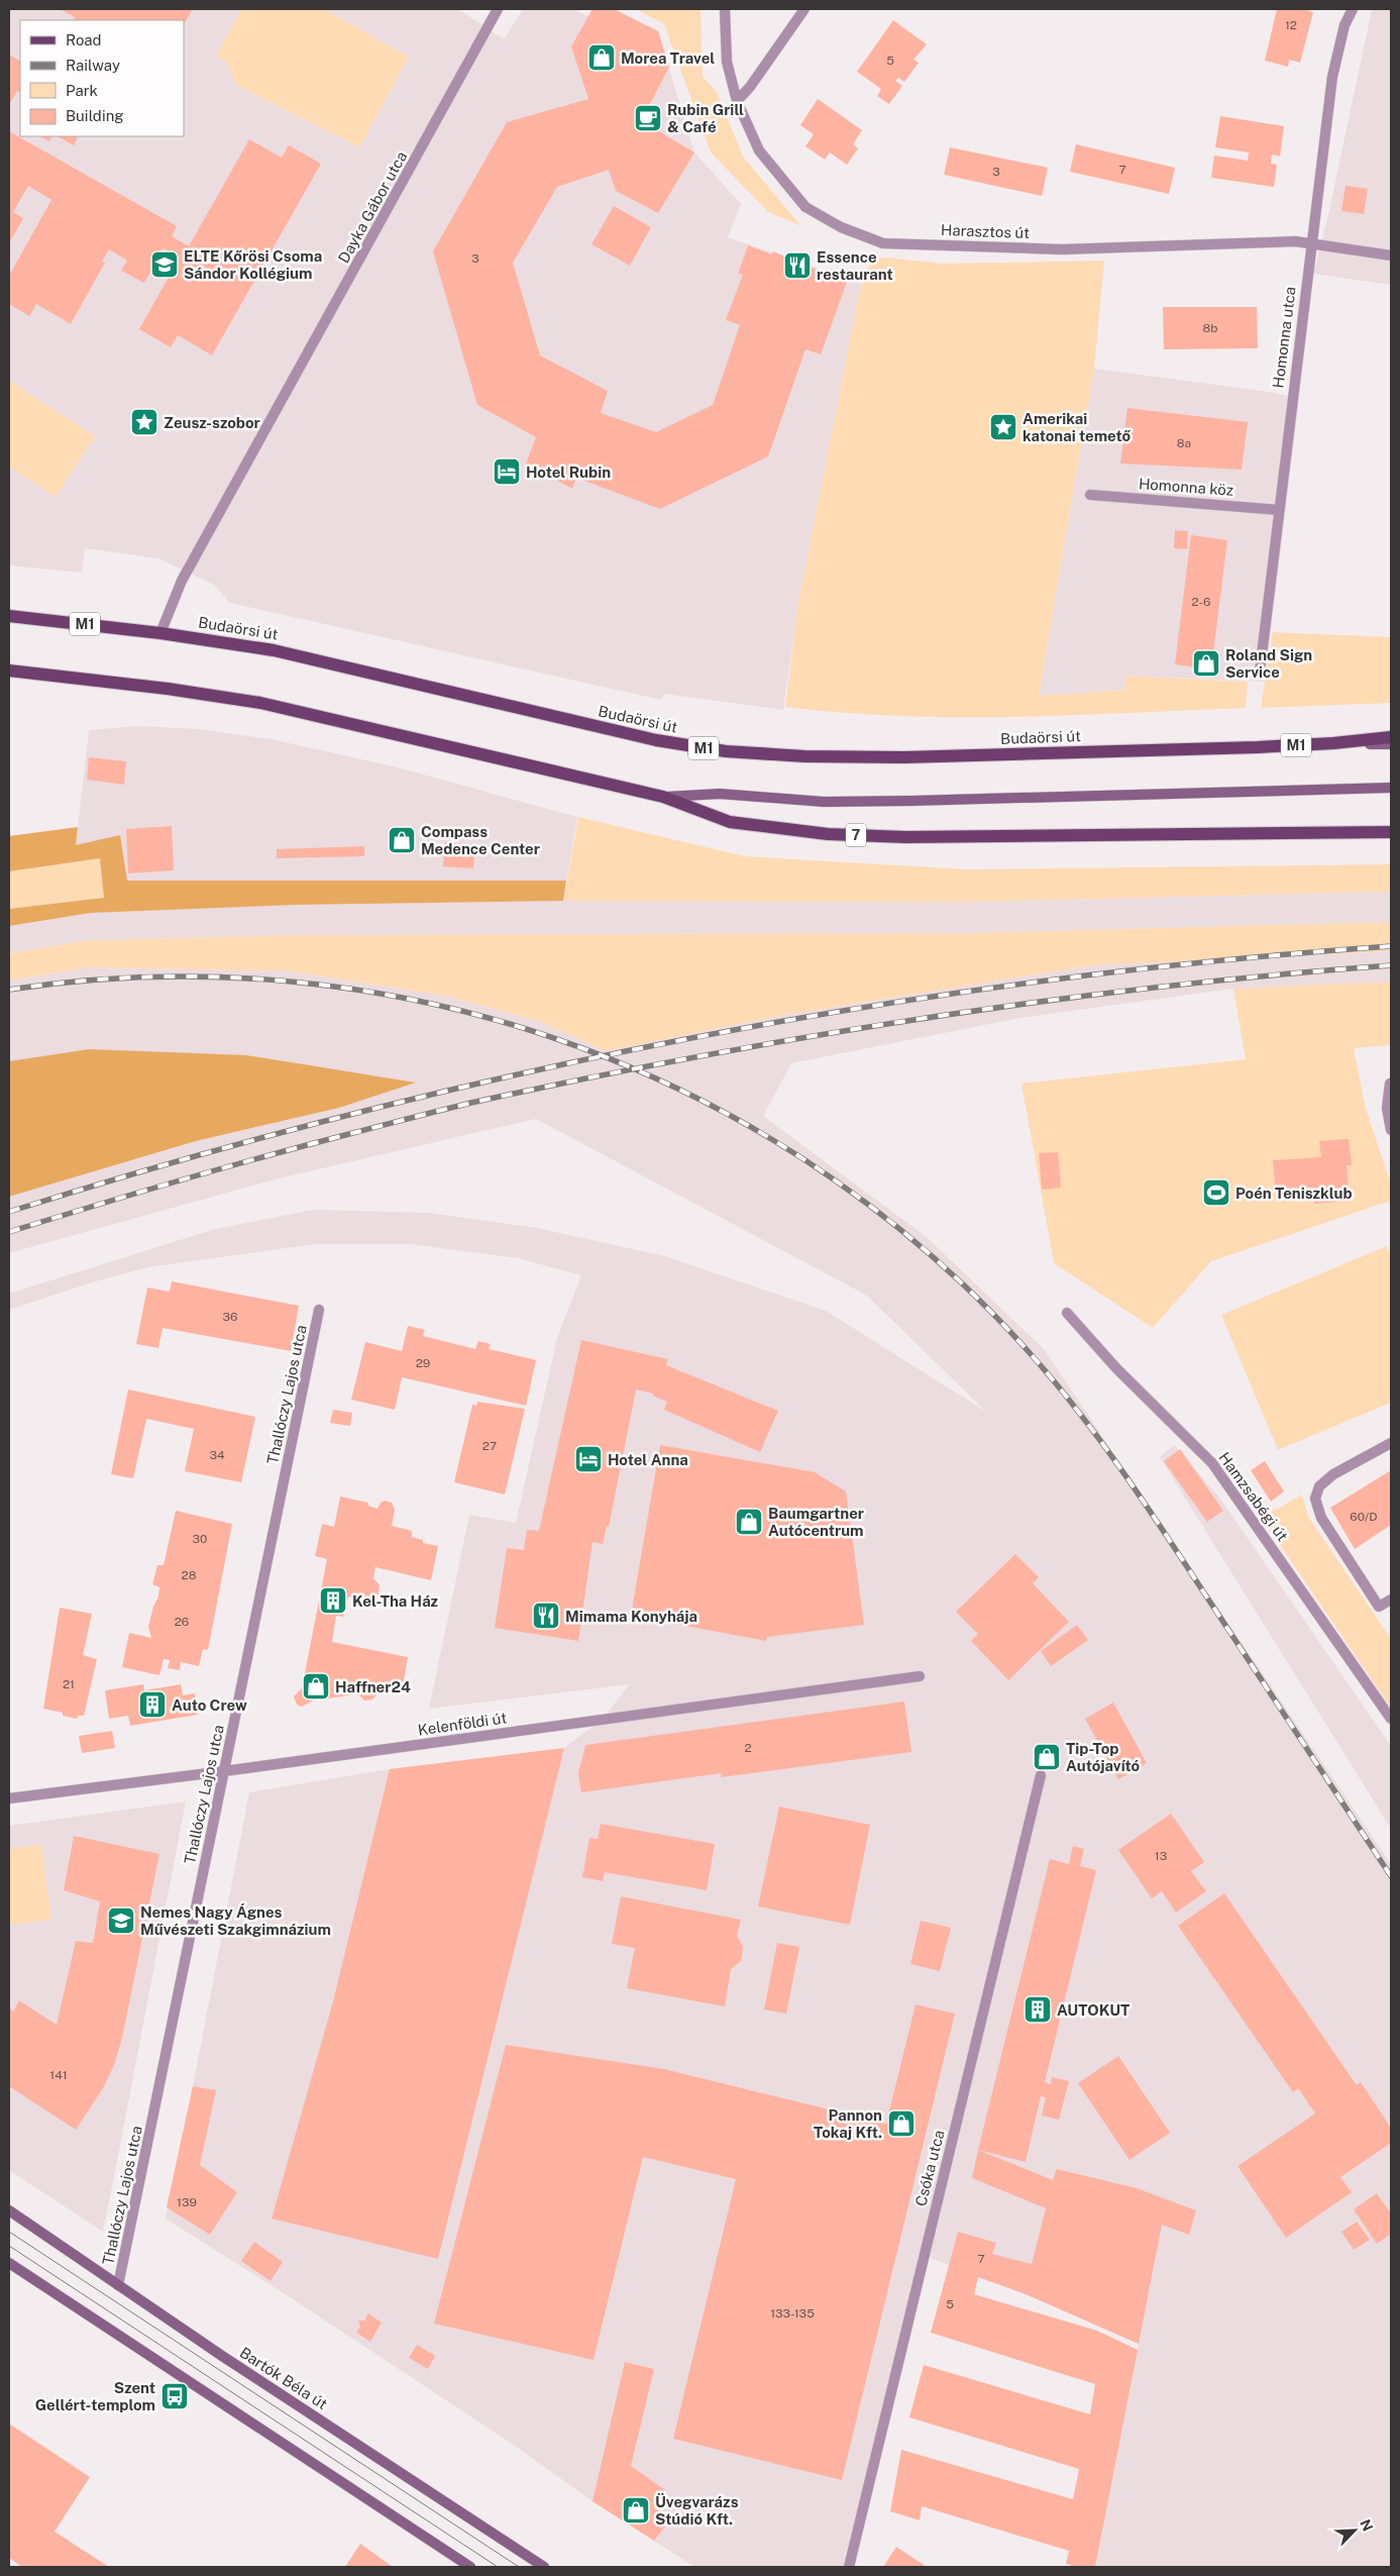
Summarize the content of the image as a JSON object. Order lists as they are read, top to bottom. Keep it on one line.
{"streets":{"main road":["M1","Budaörsi út","7"],"street":["Dayka Gábor utca","Harasztos út","Homonna utca","Homonna köz","Thallóczy Lajos utca","Hamzsabégi út","Kelenföldi út","Csóka utca","Bartók Béla út"]},"crossings":[["Dayka Gábor utca","Budaörsi út"],["Harasztos út","Homonna utca"],["Homonna utca","Homonna köz"],["Thallóczy Lajos utca","Kelenföldi út"],["Thallóczy Lajos utca","Bartók Béla út"]],"places":{"shop":["Morea Travel","Roland Sign Service","Compass Medence Center","Baumgartner Autócentrum","Haffner24","Tip-Top Autójavító","Pannon Tokaj Kft.","Üvegvarázs Stúdió Kft."],"cafe":["Rubin Grill & Café"],"school or university":["ELTE Kőrösi Csoma Sándor Kollégium","Nemes Nagy Ágnes Művészeti Szakgimnázium"],"restaurant":["Essence restaurant","Mimama Konyhája"],"place":["Zeusz-szobor","Amerikai katonai temető"],"hotel":["Hotel Rubin","Hotel Anna"],"sports":["Poén Teniszklub"],"building":["Kel-Tha Ház","Auto Crew","AUTOKUT"],"bus stop":["Szent Gellért-templom"]},"house_numbers":["12","5","7","3","3","8b","8a","2-6","36","29","27","34","60/D","30","28","26","21","2","13","141","139","7","5","133-135"],"legend":["Road","Railway","Park","Building"],"north":"top right"}
